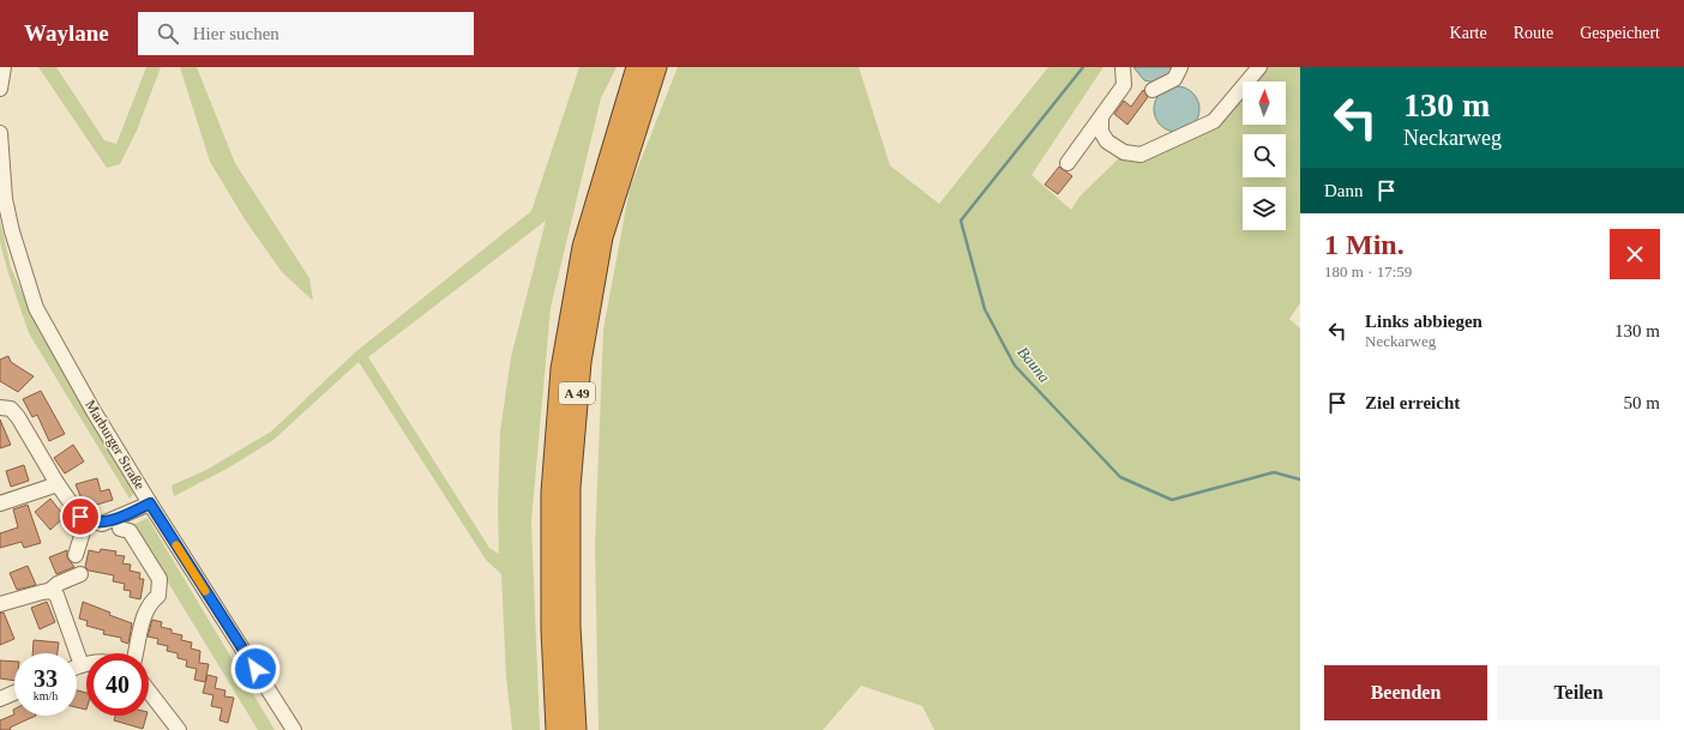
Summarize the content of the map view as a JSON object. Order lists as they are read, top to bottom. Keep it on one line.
{"streets":{"highway":["A 49"],"street":["Marburger Straße"]},"water":["Bauna"],"north":"top","page":{"header":"Waylane","search":"Hier suchen","nav":["Karte","Route","Gespeichert"],"turn":["130 m","Neckarweg"],"then":"Dann","heading":["1 Min.","180 m · 17:59"],"list":[{"name":"Links abbiegen","note":"Neckarweg","value":"130 m"},{"name":"Ziel erreicht","value":"50 m"}],"speed":"33 km/h","limit":"40","buttons":["Beenden","Teilen"]}}
